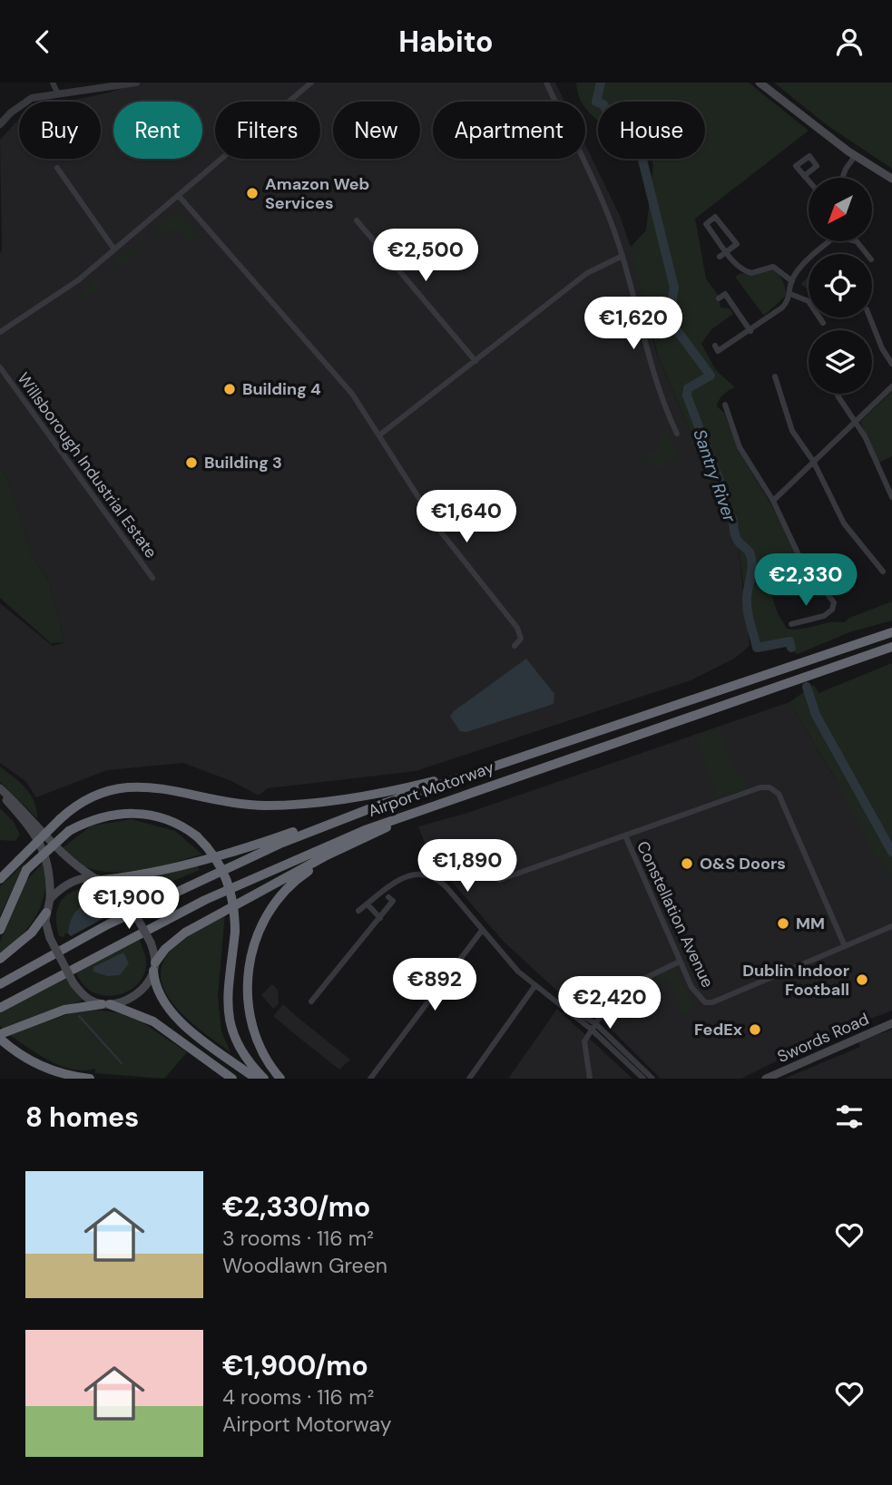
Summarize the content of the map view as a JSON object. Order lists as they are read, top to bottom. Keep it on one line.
{"streets":{"highway":["Airport Motorway"],"main road":["Swords Road"],"street":["Willsborough Industrial Estate","Constellation Avenue"]},"water":["Santry River"],"places":["Amazon Web Services","Building 4","Building 3","O&S Doors","MM","Dublin Indoor Football","FedEx"],"north":"bottom left","page":{"header":"Habito","chip":["Buy","Rent","Filters","New","Apartment","House"],"price":["€2,500","€1,620","€1,640","€2,330","€1,890","€1,900","€892","€2,420"],"heading":"8 homes","list":[{"name":"€2,330/mo","note":"3 rooms · 116 m² · Woodlawn Green"},{"name":"€1,900/mo","note":"4 rooms · 116 m² · Airport Motorway"}]}}
